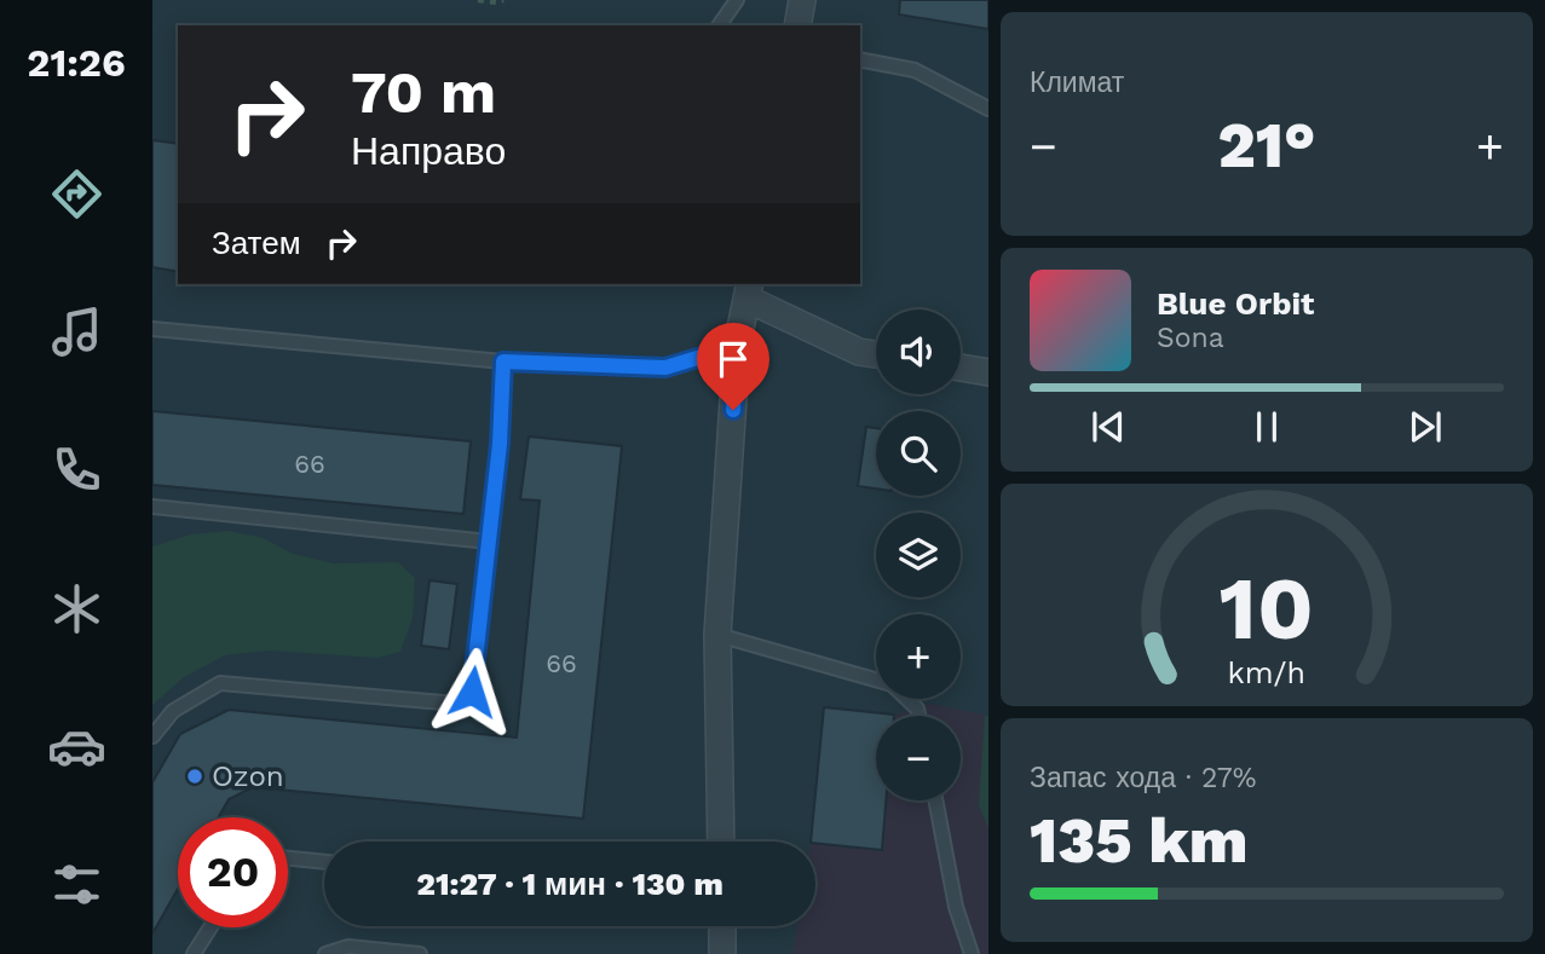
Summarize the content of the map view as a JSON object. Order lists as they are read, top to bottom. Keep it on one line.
{"places":["Ozon"],"house_numbers":["66","66"],"page":{"tabs":"21:26","tile":["Климат",["Запас хода · 27%","135 km"]],"turn":["70 m","Направо"],"heat":["−","21°","+"],"then":"Затем","song":["Blue Orbit","Sona"],"map_buttons":["+","−"],"limit":"20","trip":"21:27 · 1 мин · 130 m","gauge":["10","km/h"]}}
